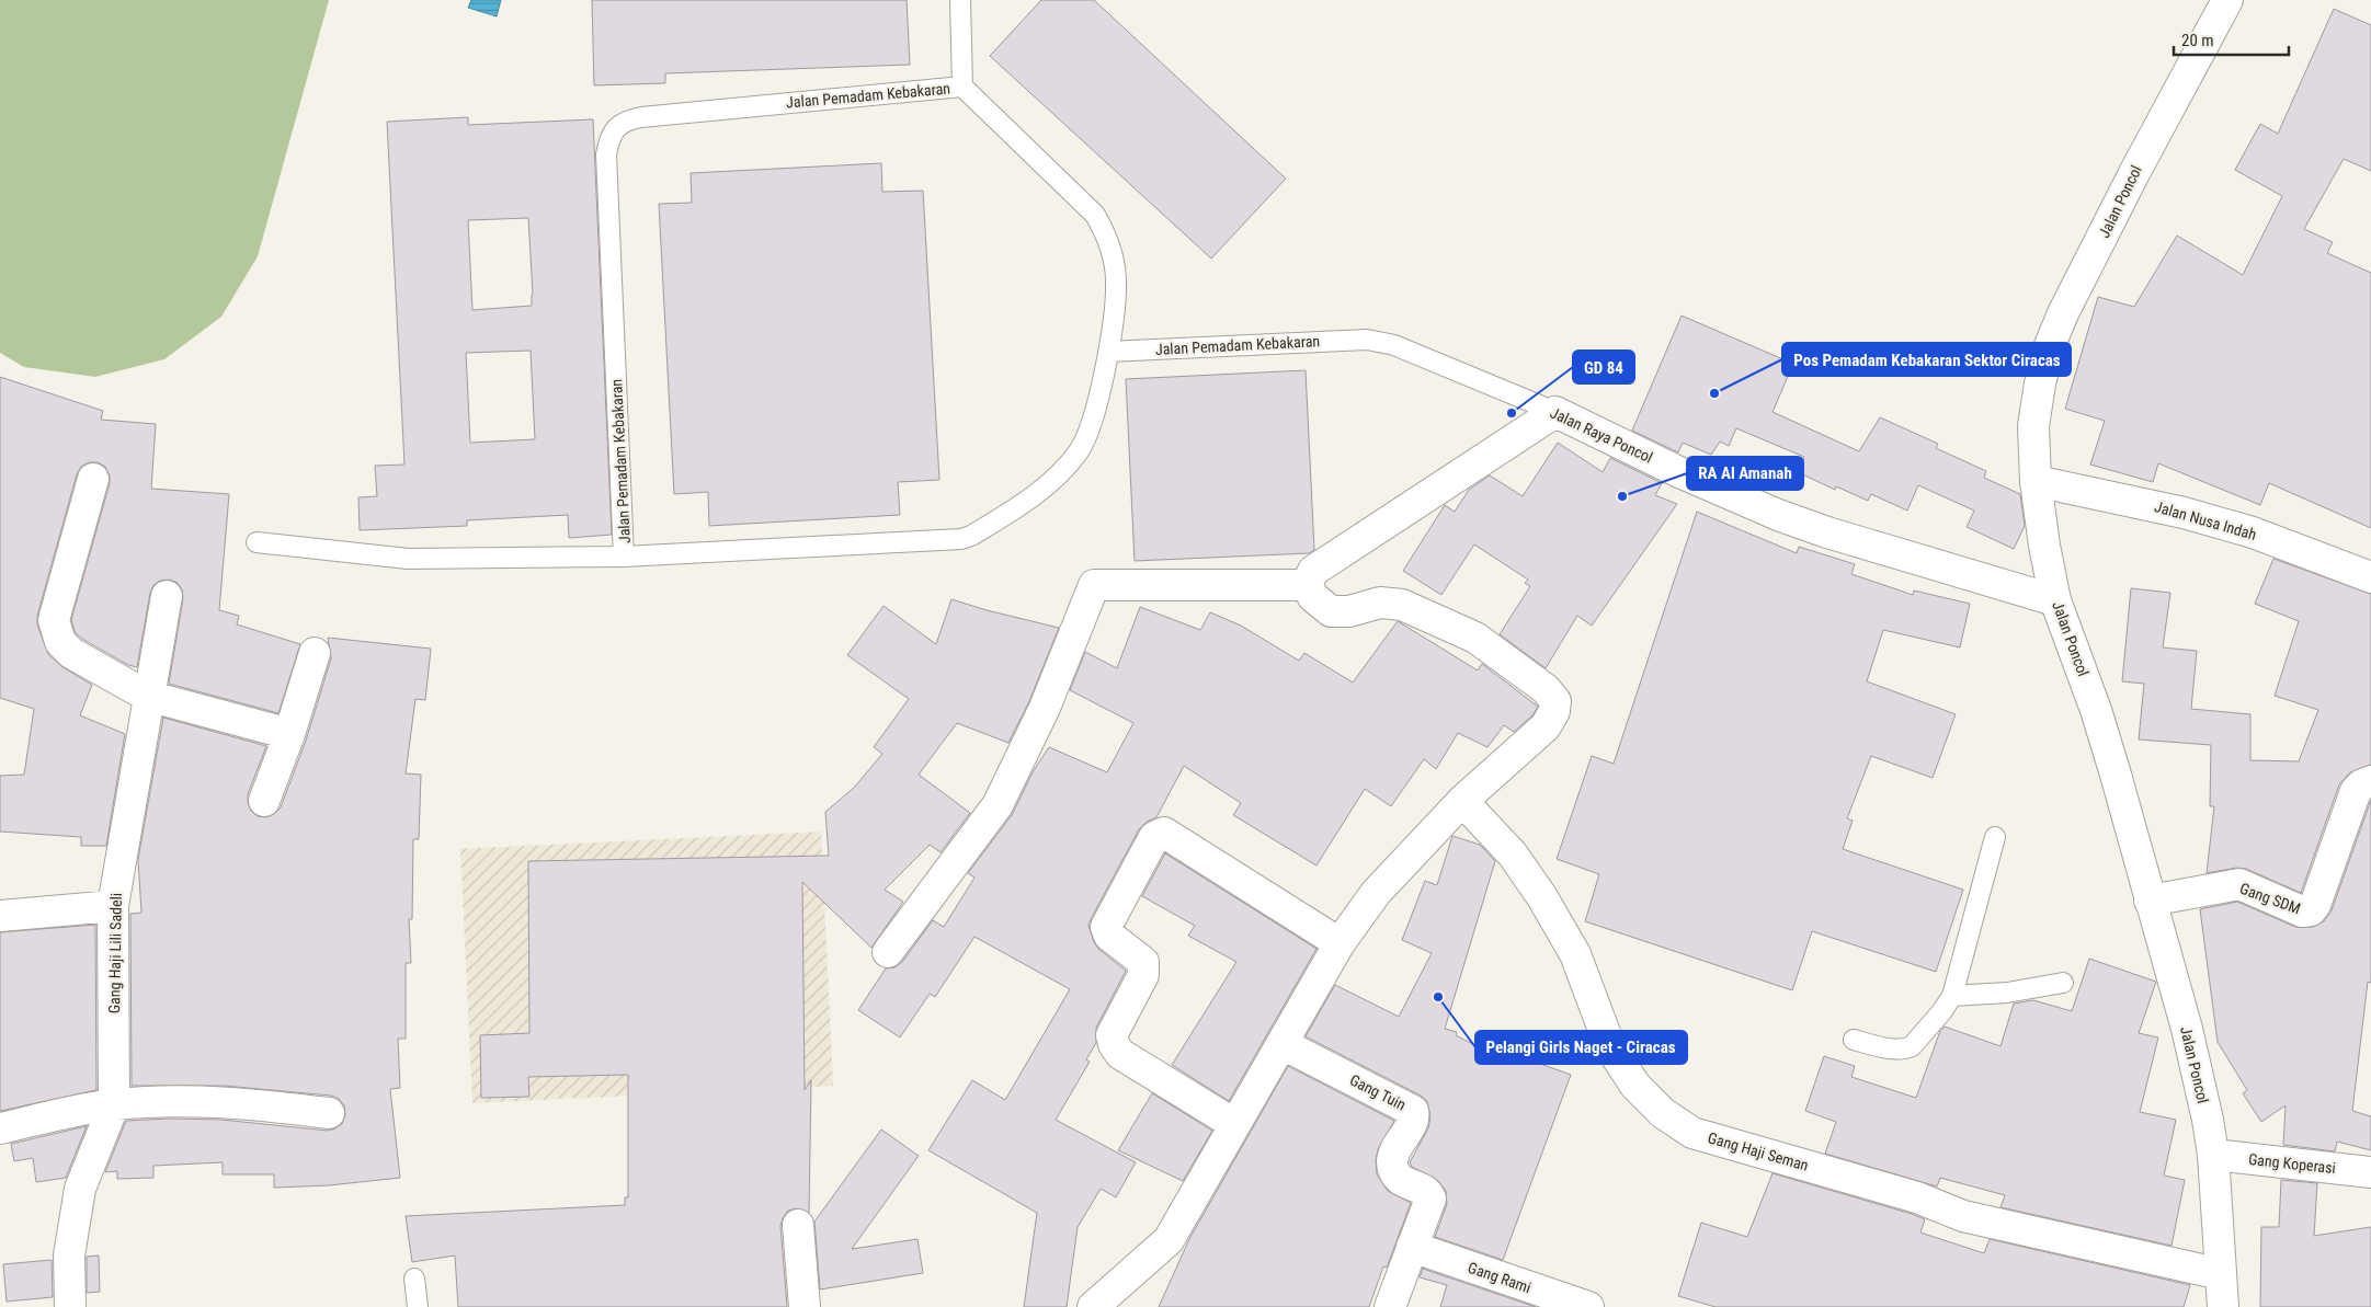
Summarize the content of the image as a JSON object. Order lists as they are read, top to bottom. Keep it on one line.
{"streets":{"street":["Jalan Poncol","Jalan Raya Poncol","Jalan Nusa Indah","Gang SDM","Gang Haji Lili Sadeli","Gang Tuin","Gang Haji Seman","Gang Koperasi","Gang Rami"],"lane":["Jalan Pemadam Kebakaran"]},"crossings":[["Jalan Pemadam Kebakaran","Jalan Raya Poncol"],["Jalan Poncol","Jalan Raya Poncol"],["Jalan Poncol","Jalan Nusa Indah"],["Jalan Poncol","Gang SDM"],["Jalan Poncol","Gang Haji Seman"],["Jalan Poncol","Gang Koperasi"],["Gang Tuin","Gang Rami"]],"places":["Pos Pemadam Kebakaran Sektor Ciracas","GD 84","RA Al Amanah","Pelangi Girls Naget - Ciracas"],"scale_bar":"20 m"}
